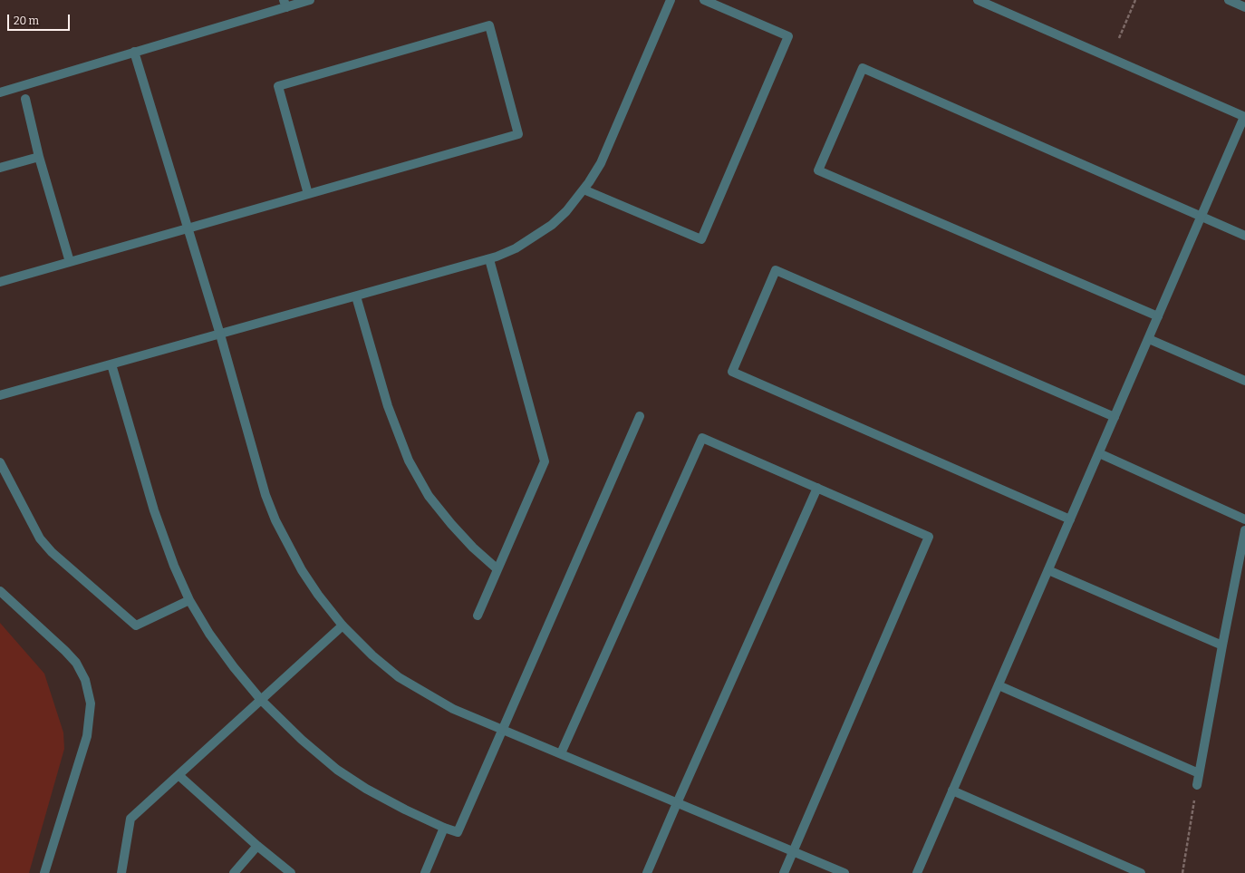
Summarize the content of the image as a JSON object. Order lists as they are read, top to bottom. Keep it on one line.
{"scale_bar":"20 m"}
